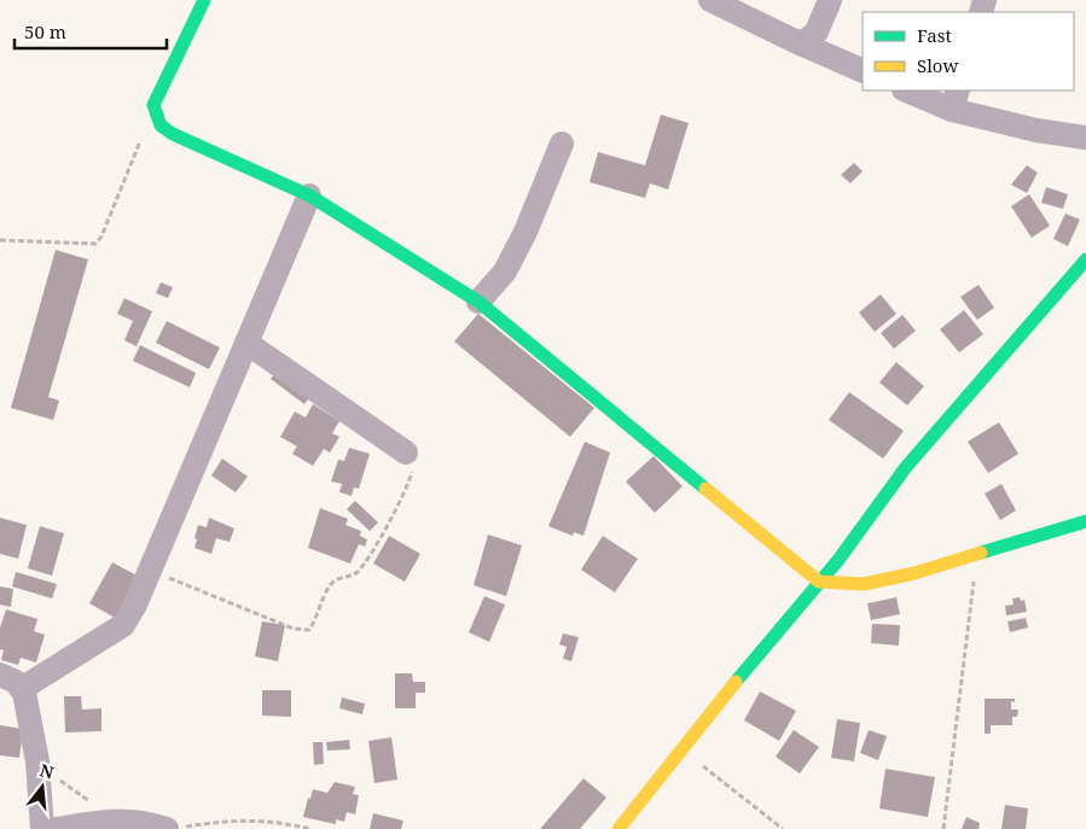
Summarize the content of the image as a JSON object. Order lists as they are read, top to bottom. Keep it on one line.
{"legend":["Fast","Slow"],"scale_bar":"50 m","north":"top"}
